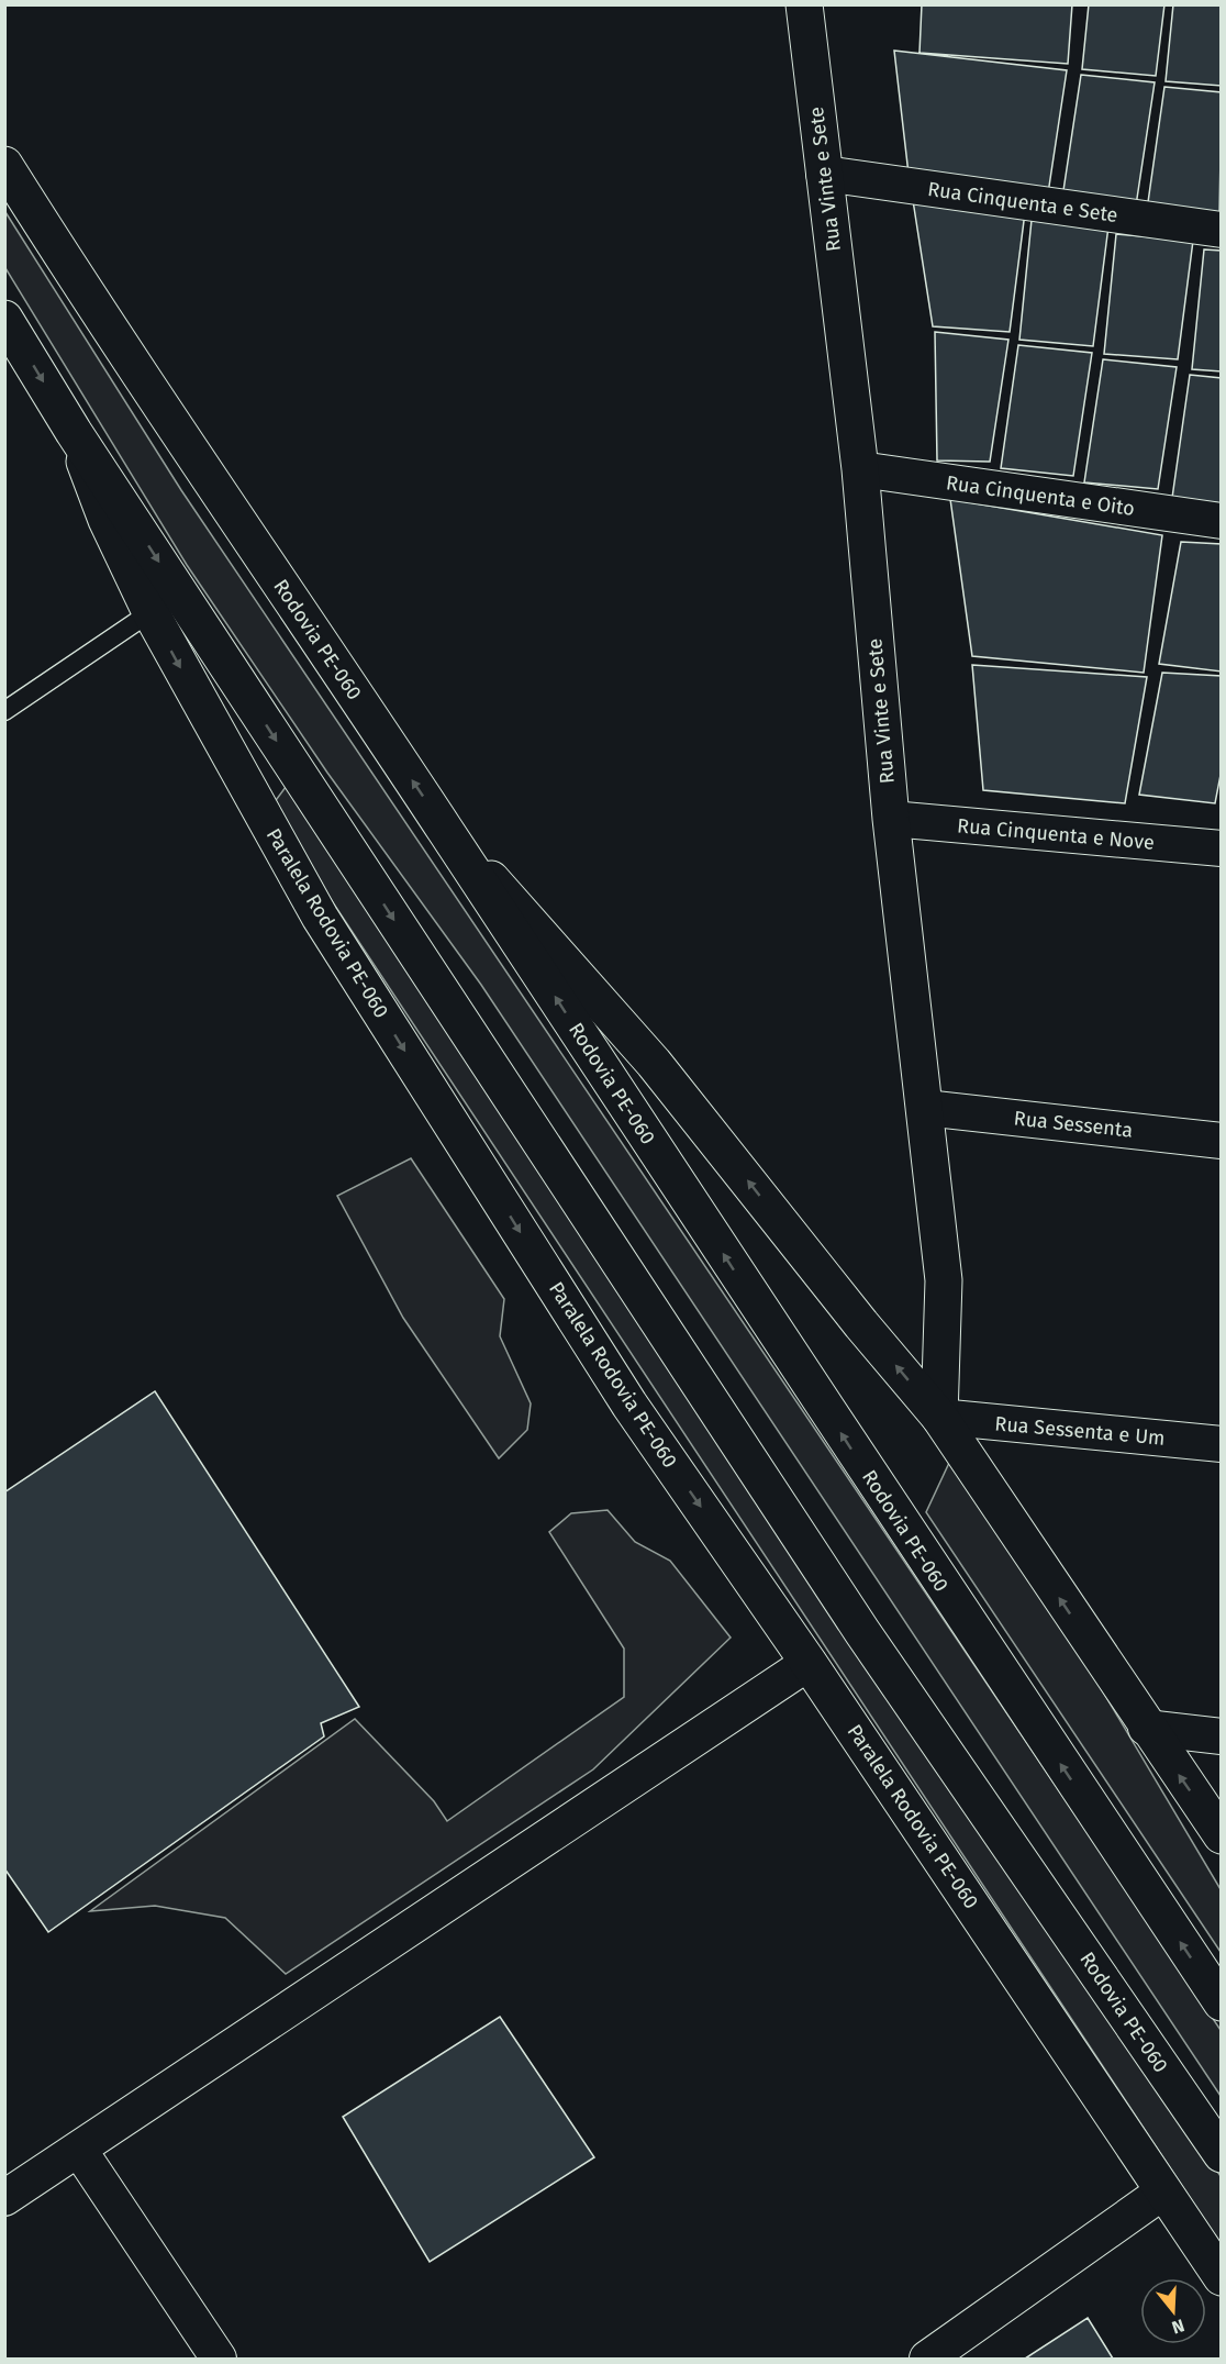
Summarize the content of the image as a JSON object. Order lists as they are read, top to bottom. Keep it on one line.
{"streets":{"main road":["Rua Vinte e Sete","Rodovia PE-060","Paralela Rodovia PE-060"],"street":["Rua Cinquenta e Sete","Rua Cinquenta e Oito","Rua Cinquenta e Nove","Rua Sessenta","Rua Sessenta e Um"]},"crossings":[["Rua Vinte e Sete","Rua Cinquenta e Sete"],["Rua Vinte e Sete","Rua Cinquenta e Oito"],["Rua Vinte e Sete","Rua Cinquenta e Nove"],["Rua Vinte e Sete","Rua Sessenta"],["Rua Vinte e Sete","Rua Sessenta e Um"],["Rodovia PE-060","Paralela Rodovia PE-060"]],"north":"bottom"}
